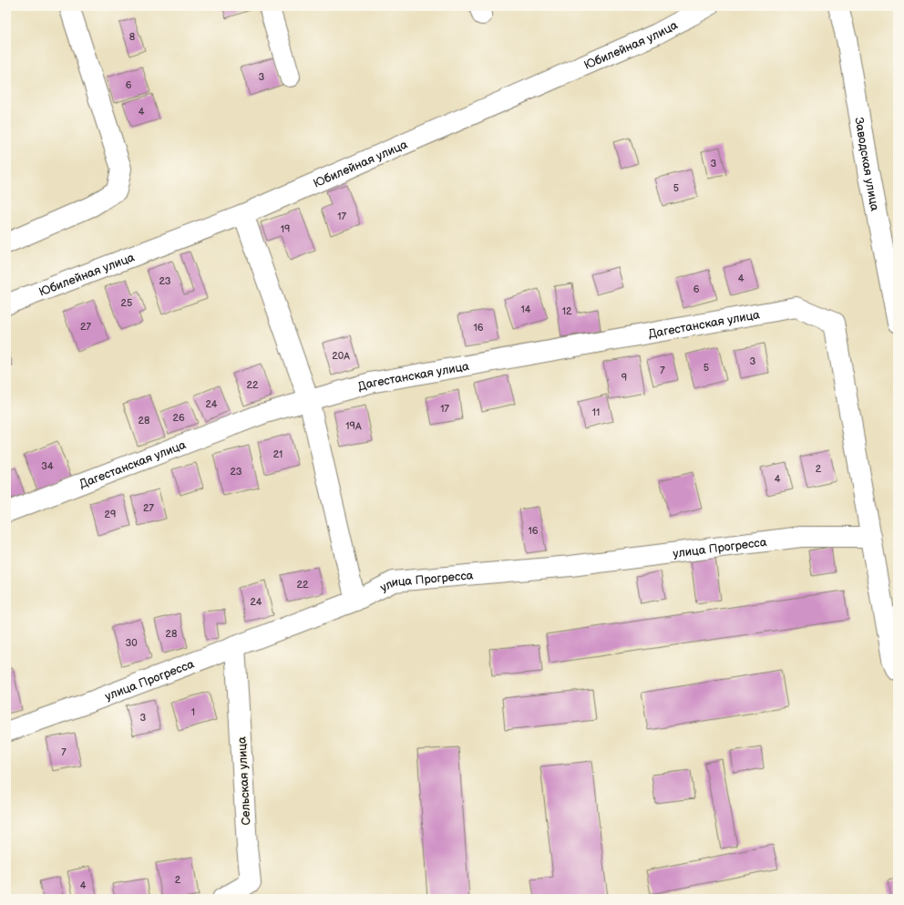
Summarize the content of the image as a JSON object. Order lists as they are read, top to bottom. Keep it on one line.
{"streets":{"street":["Юбилейная улица","Заводская улица","Дагестанская улица","улица Прогресса","Сельская улица"]},"crossings":[["Дагестанская улица","улица Прогресса"],["улица Прогресса","Сельская улица"]],"house_numbers":["8","3","6","4","3","5","17","19","4","23","6","25","14","12","27","16","20А","3","5","7","9","22","24","17","11","26","28","19А","21","34","2","23","4","27","29","16","22","24","28","30","1","3","7","2","4"]}
